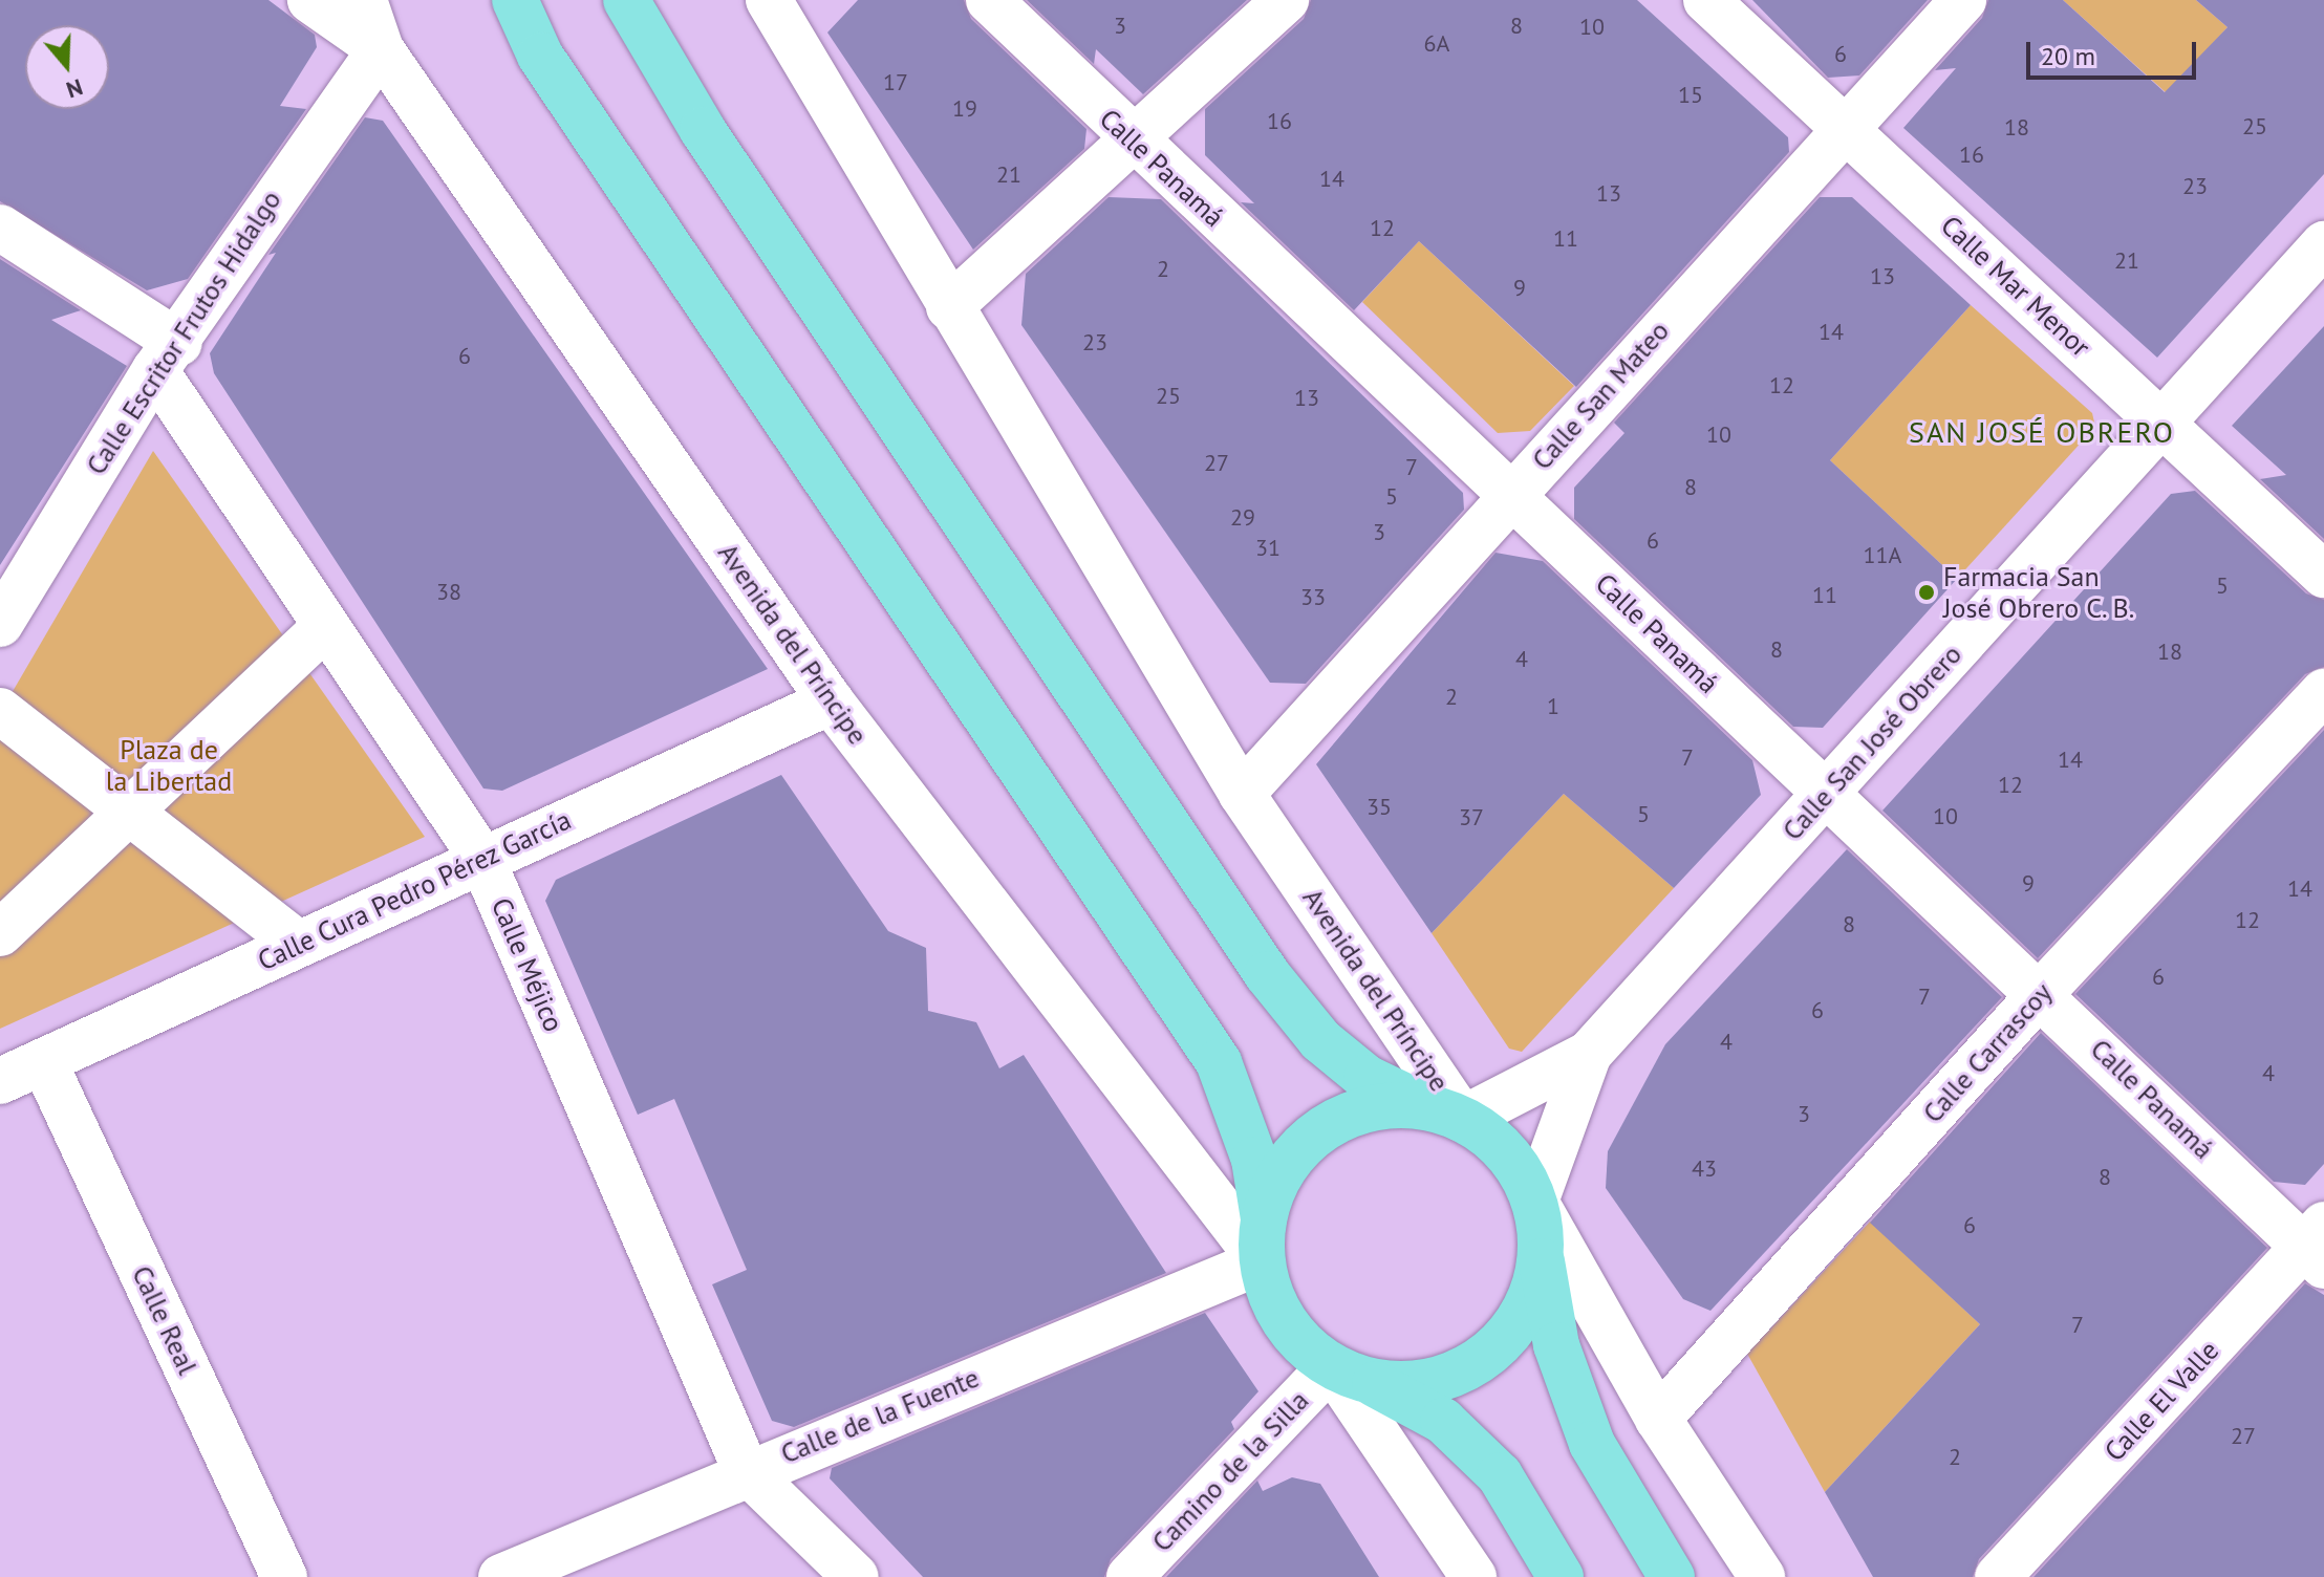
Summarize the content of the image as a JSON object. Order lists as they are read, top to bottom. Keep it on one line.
{"streets":{"main road":["Avenida del Príncipe"],"street":["Calle Panamá","Calle Mar Menor","Calle Escritor Frutos Hidalgo","Calle San Mateo","Calle San José Obrero","Calle Cura Pedro Pérez García","Calle Méjico","Calle Carrascoy","Calle Real","Calle El Valle","Calle de la Fuente","Camino de la Silla"]},"crossings":[["Calle Panamá","Calle San Mateo"],["Calle Panamá","Calle San José Obrero"],["Calle Panamá","Calle Carrascoy"],["Calle Panamá","Calle El Valle"],["Calle Mar Menor","Calle San Mateo"],["Calle Mar Menor","Calle San José Obrero"],["Calle Escritor Frutos Hidalgo","Avenida del Príncipe"],["Calle Escritor Frutos Hidalgo","Calle Méjico"],["Calle San Mateo","Avenida del Príncipe"],["Avenida del Príncipe","Calle San José Obrero"],["Avenida del Príncipe","Calle Cura Pedro Pérez García"],["Avenida del Príncipe","Calle de la Fuente"],["Avenida del Príncipe","Camino de la Silla"],["Calle San José Obrero","Calle de la Fuente"],["Calle San José Obrero","Camino de la Silla"],["Calle Cura Pedro Pérez García","Calle Méjico"],["Calle Cura Pedro Pérez García","Calle Real"],["Calle Méjico","Calle de la Fuente"],["Calle de la Fuente","Camino de la Silla"]],"districts":["SAN JOSÉ OBRERO"],"parks":["Plaza de la Libertad"],"places":["Farmacia San José Obrero C. B."],"house_numbers":["3","8","10","6A","6","17","15","19","16","25","18","16","21","14","23","13","12","11","21","2","13","9","14","23","6","12","25","13","10","27","7","8","5","29","3","6","31","11A","5","38","11","33","8","18","4","2","1","7","14","12","35","5","10","37","9","14","12","8","6","7","6","4","4","3","43","8","6","7","27","2"],"scale_bar":"20 m","north":"bottom"}
